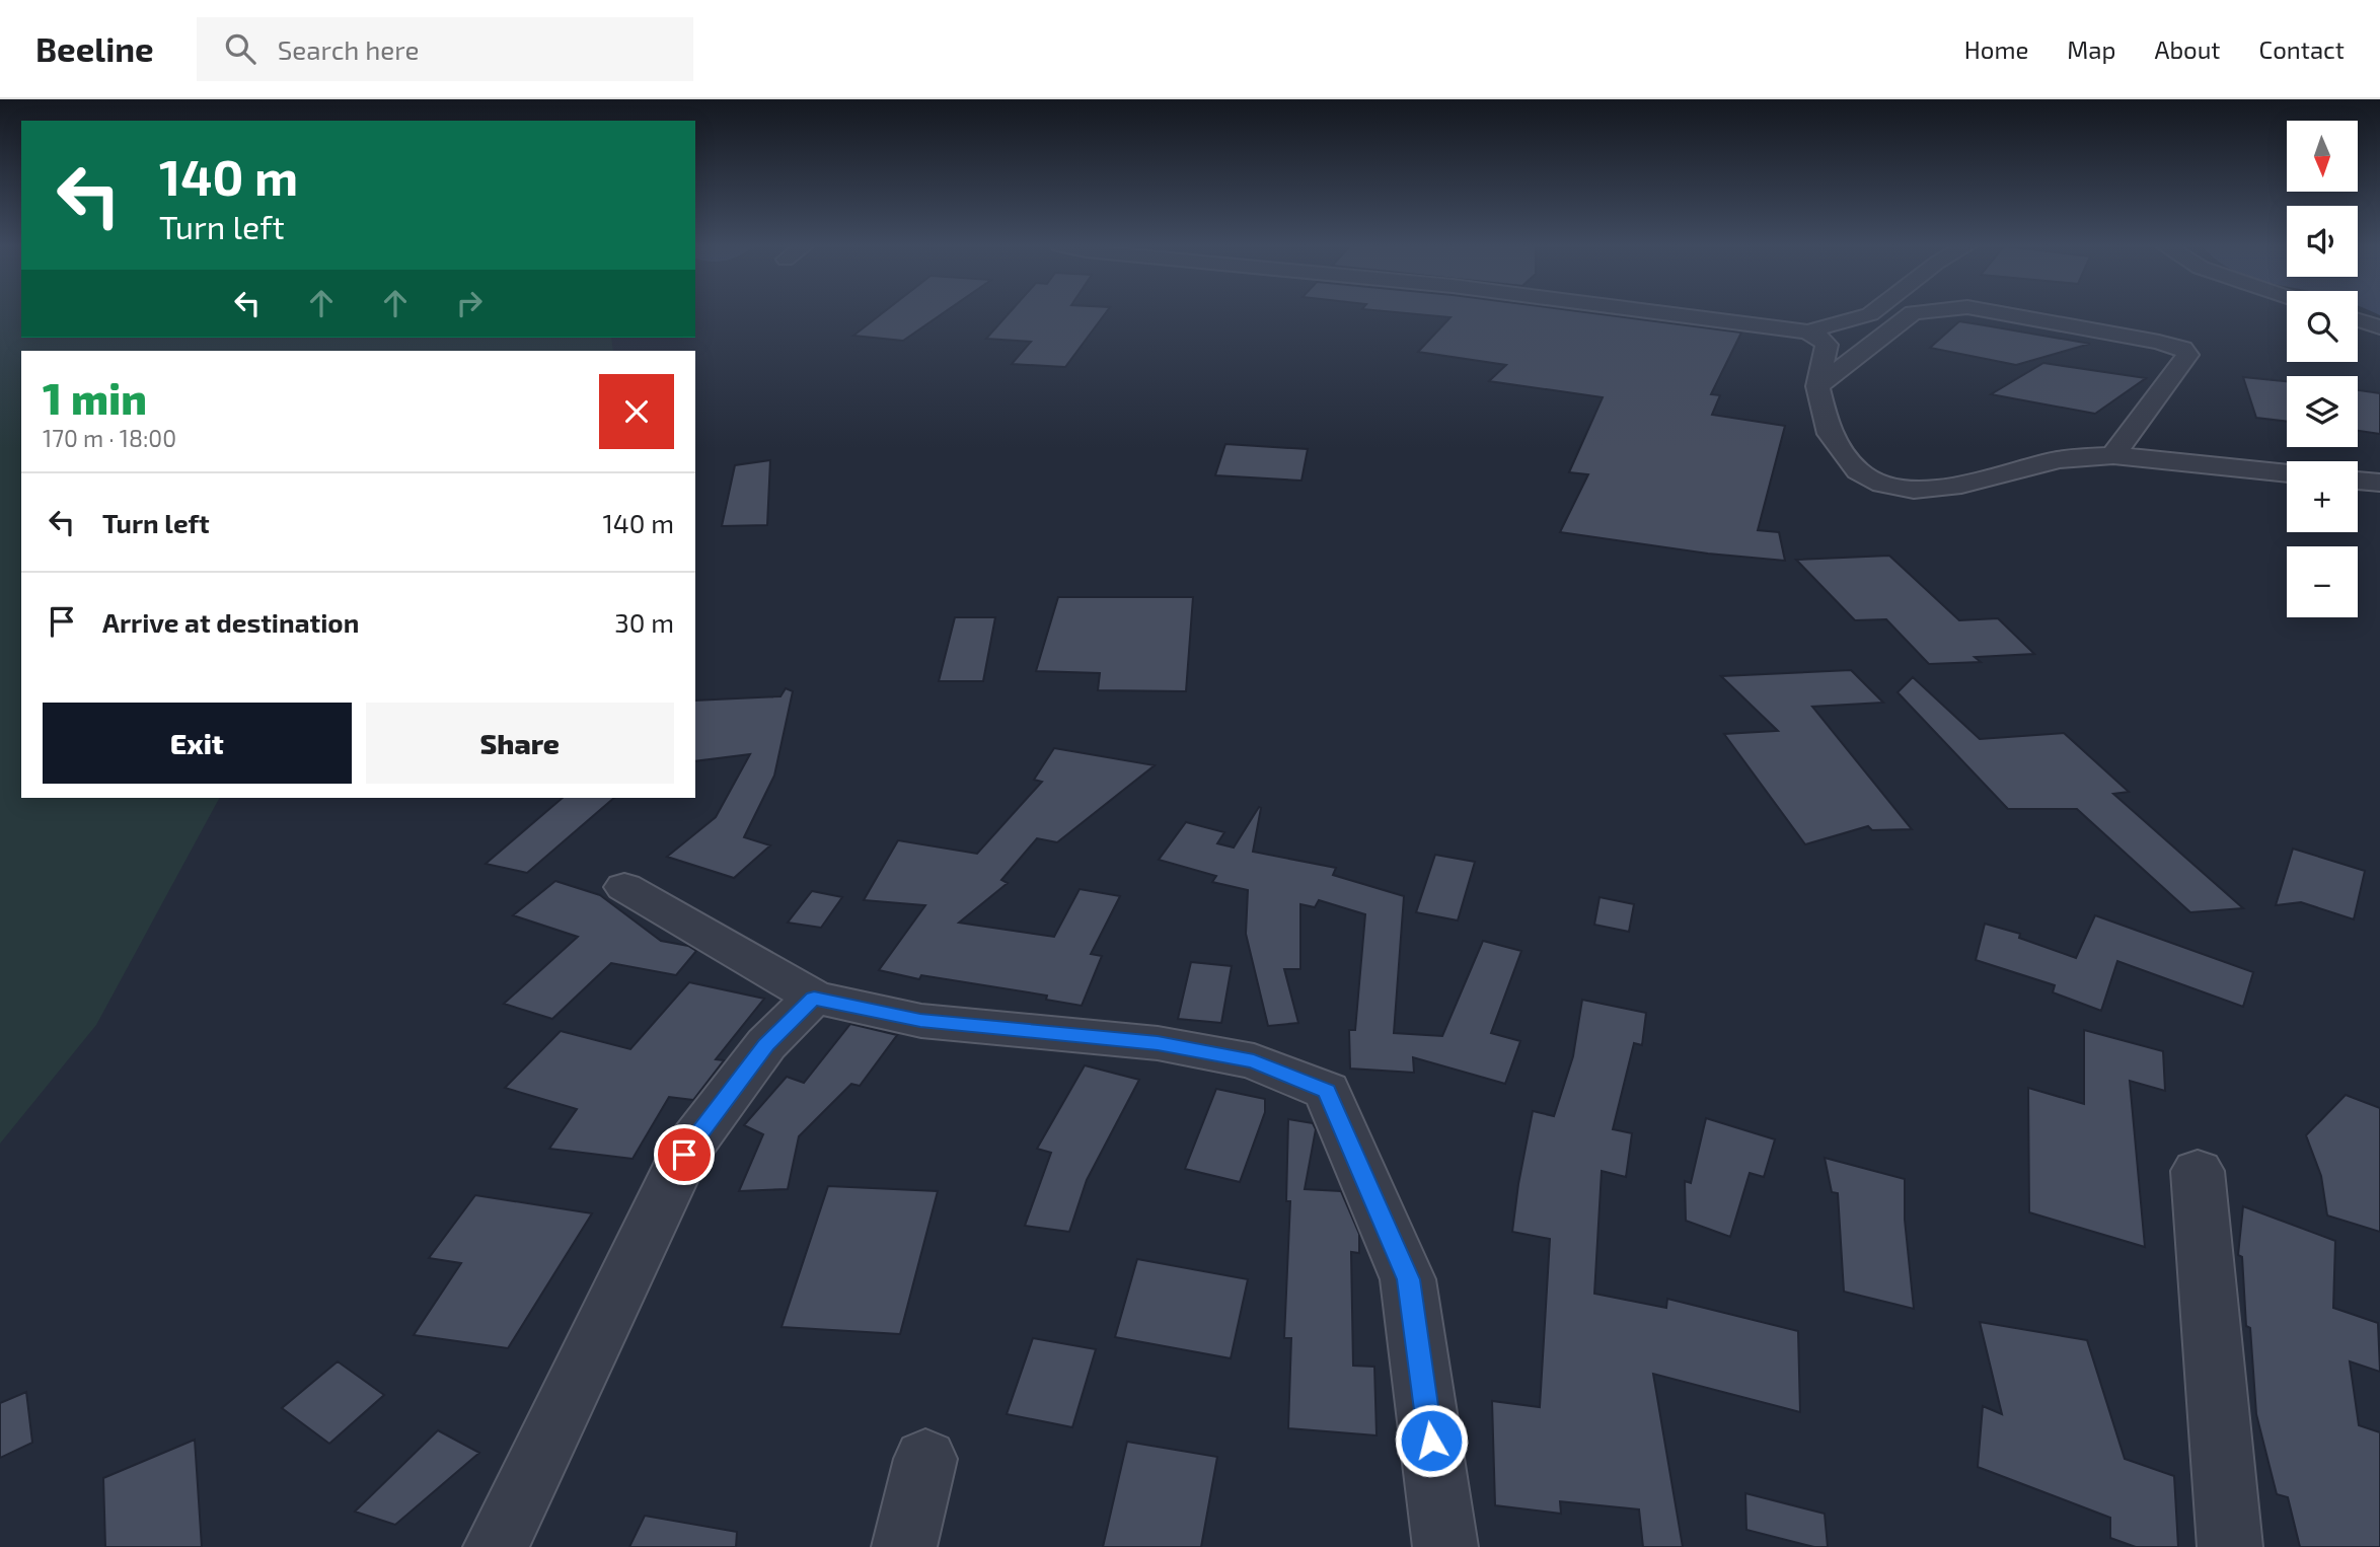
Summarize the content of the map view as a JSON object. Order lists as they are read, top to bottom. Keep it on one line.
{"north":"bottom","page":{"header":"Beeline","search":"Search here","nav":["Home","Map","About","Contact"],"map_buttons":["+","−"],"turn":["140 m","Turn left"],"heading":["1 min","170 m · 18:00"],"list":[{"name":"Turn left","value":"140 m"},{"name":"Arrive at destination","value":"30 m"}],"buttons":["Exit","Share"]}}
